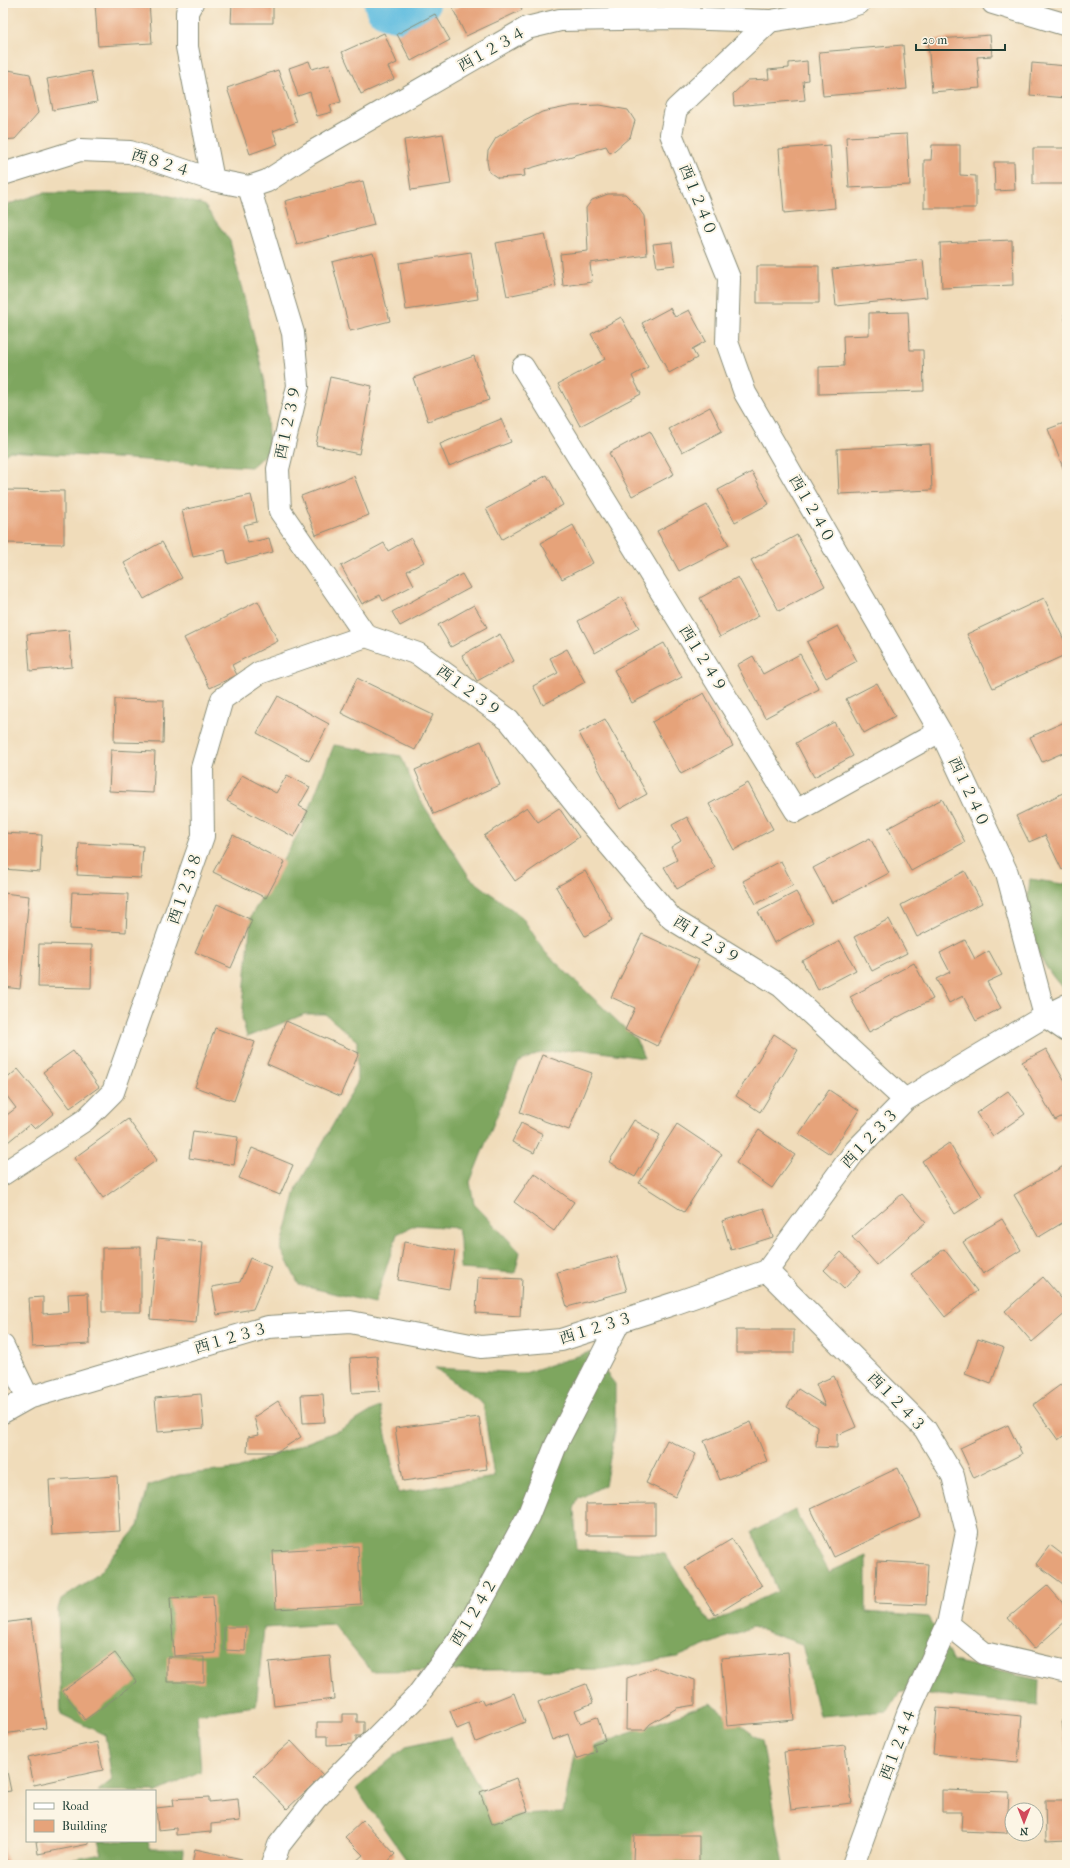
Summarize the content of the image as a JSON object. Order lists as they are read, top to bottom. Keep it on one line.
{"streets":{"street":["西１２３４","西８２４","西１２４０","西１２３９","西１２４９","西１２３８","西１２３３","西１２４３","西１２４２","西１２４４"]},"crossings":[["西１２３４","西８２４"],["西１２３４","西１２４０"],["西１２３４","西１２３９"],["西８２４","西１２３９"],["西１２４０","西１２４９"],["西１２４０","西１２３３"],["西１２３９","西１２３８"],["西１２３９","西１２３３"],["西１２３３","西１２４３"],["西１２３３","西１２４２"],["西１２４３","西１２４４"]],"legend":["Road","Building"],"scale_bar":"20 m","north":"bottom"}
